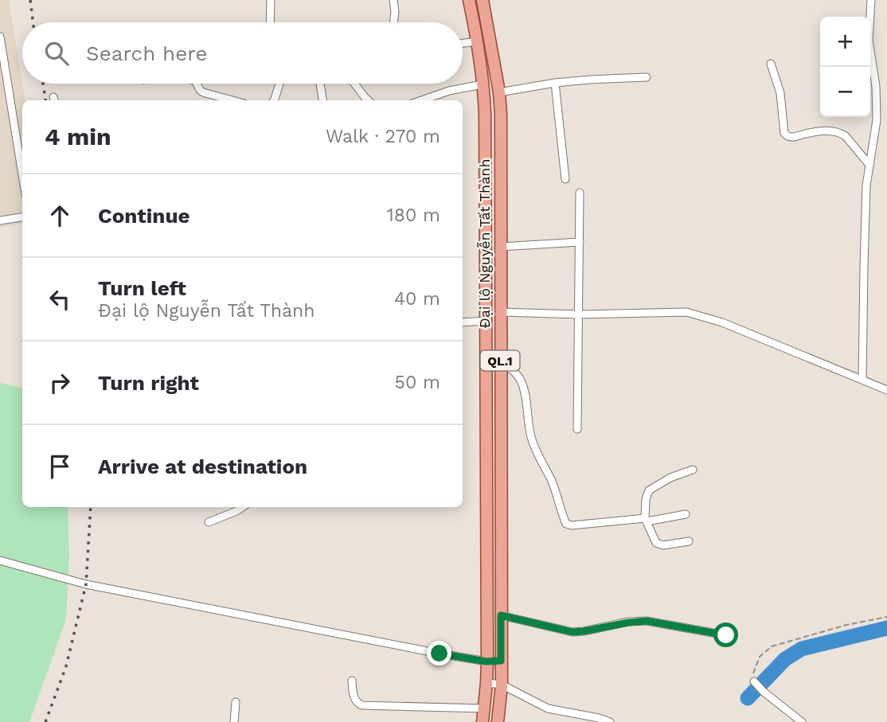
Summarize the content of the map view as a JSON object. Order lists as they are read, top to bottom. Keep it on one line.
{"streets":{"main road":["Đại lộ Nguyễn Tất Thành","QL.1"]},"page":{"map_buttons":["+","−"],"search":"Search here","heading":["4 min","Walk · 270 m"],"list":[["Continue","180 m"],["Turn left","Đại lộ Nguyễn Tất Thành","40 m"],["Turn right","50 m"],"Arrive at destination"]}}
